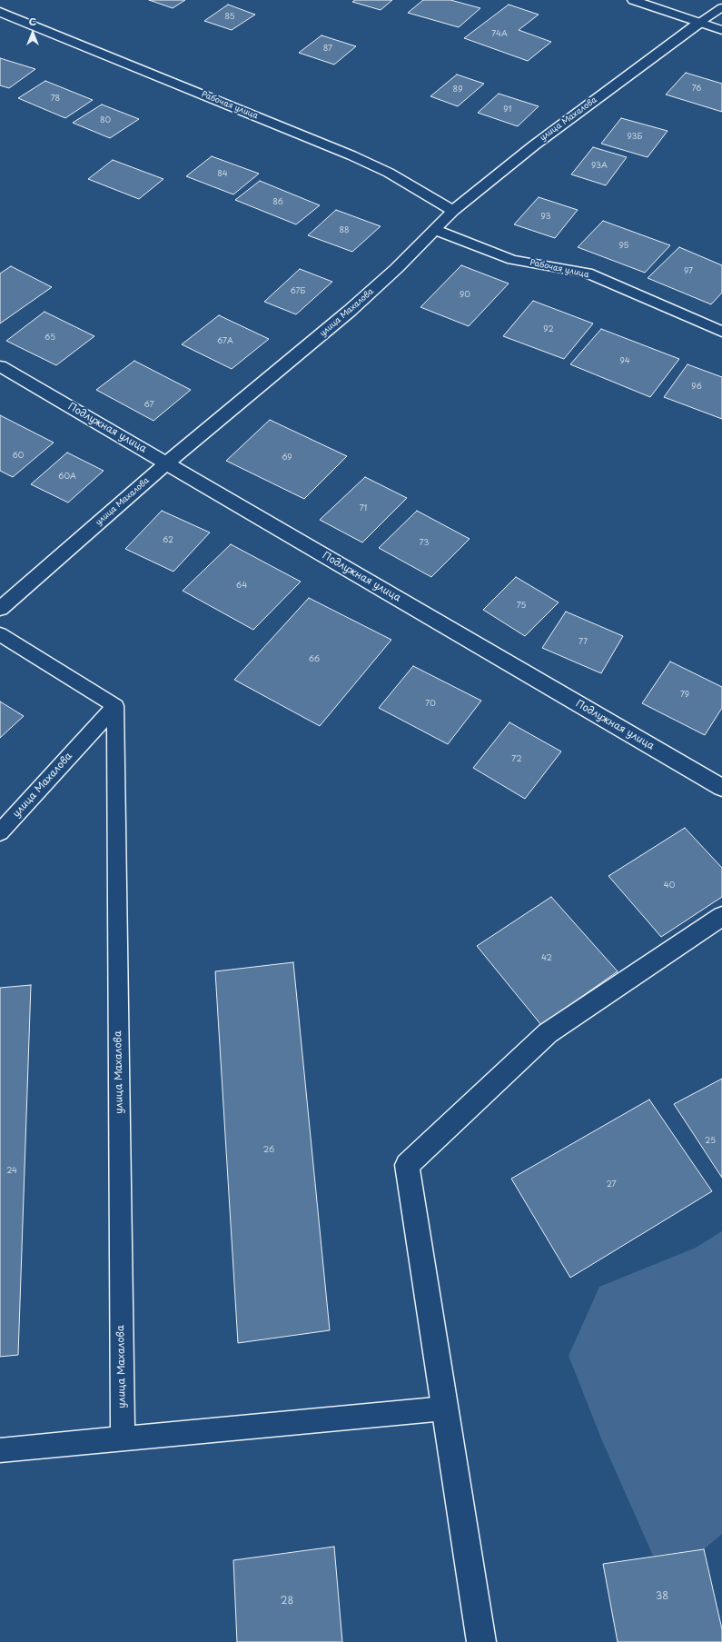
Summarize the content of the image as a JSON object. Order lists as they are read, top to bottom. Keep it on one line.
{"streets":{"street":["Рабочая улица","улица Махалова","Подлужная улица"]},"crossings":[["Рабочая улица","улица Махалова"],["улица Махалова","Подлужная улица"]],"house_numbers":["85","74А","87","76","89","78","91","80","93Б","93А","84","86","93","88","95","97","67Б","90","92","65","67А","94","96","67","60","69","60А","71","62","73","64","75","77","66","79","70","72","40","42","25","26","24","27","38","28"],"north":"top"}
